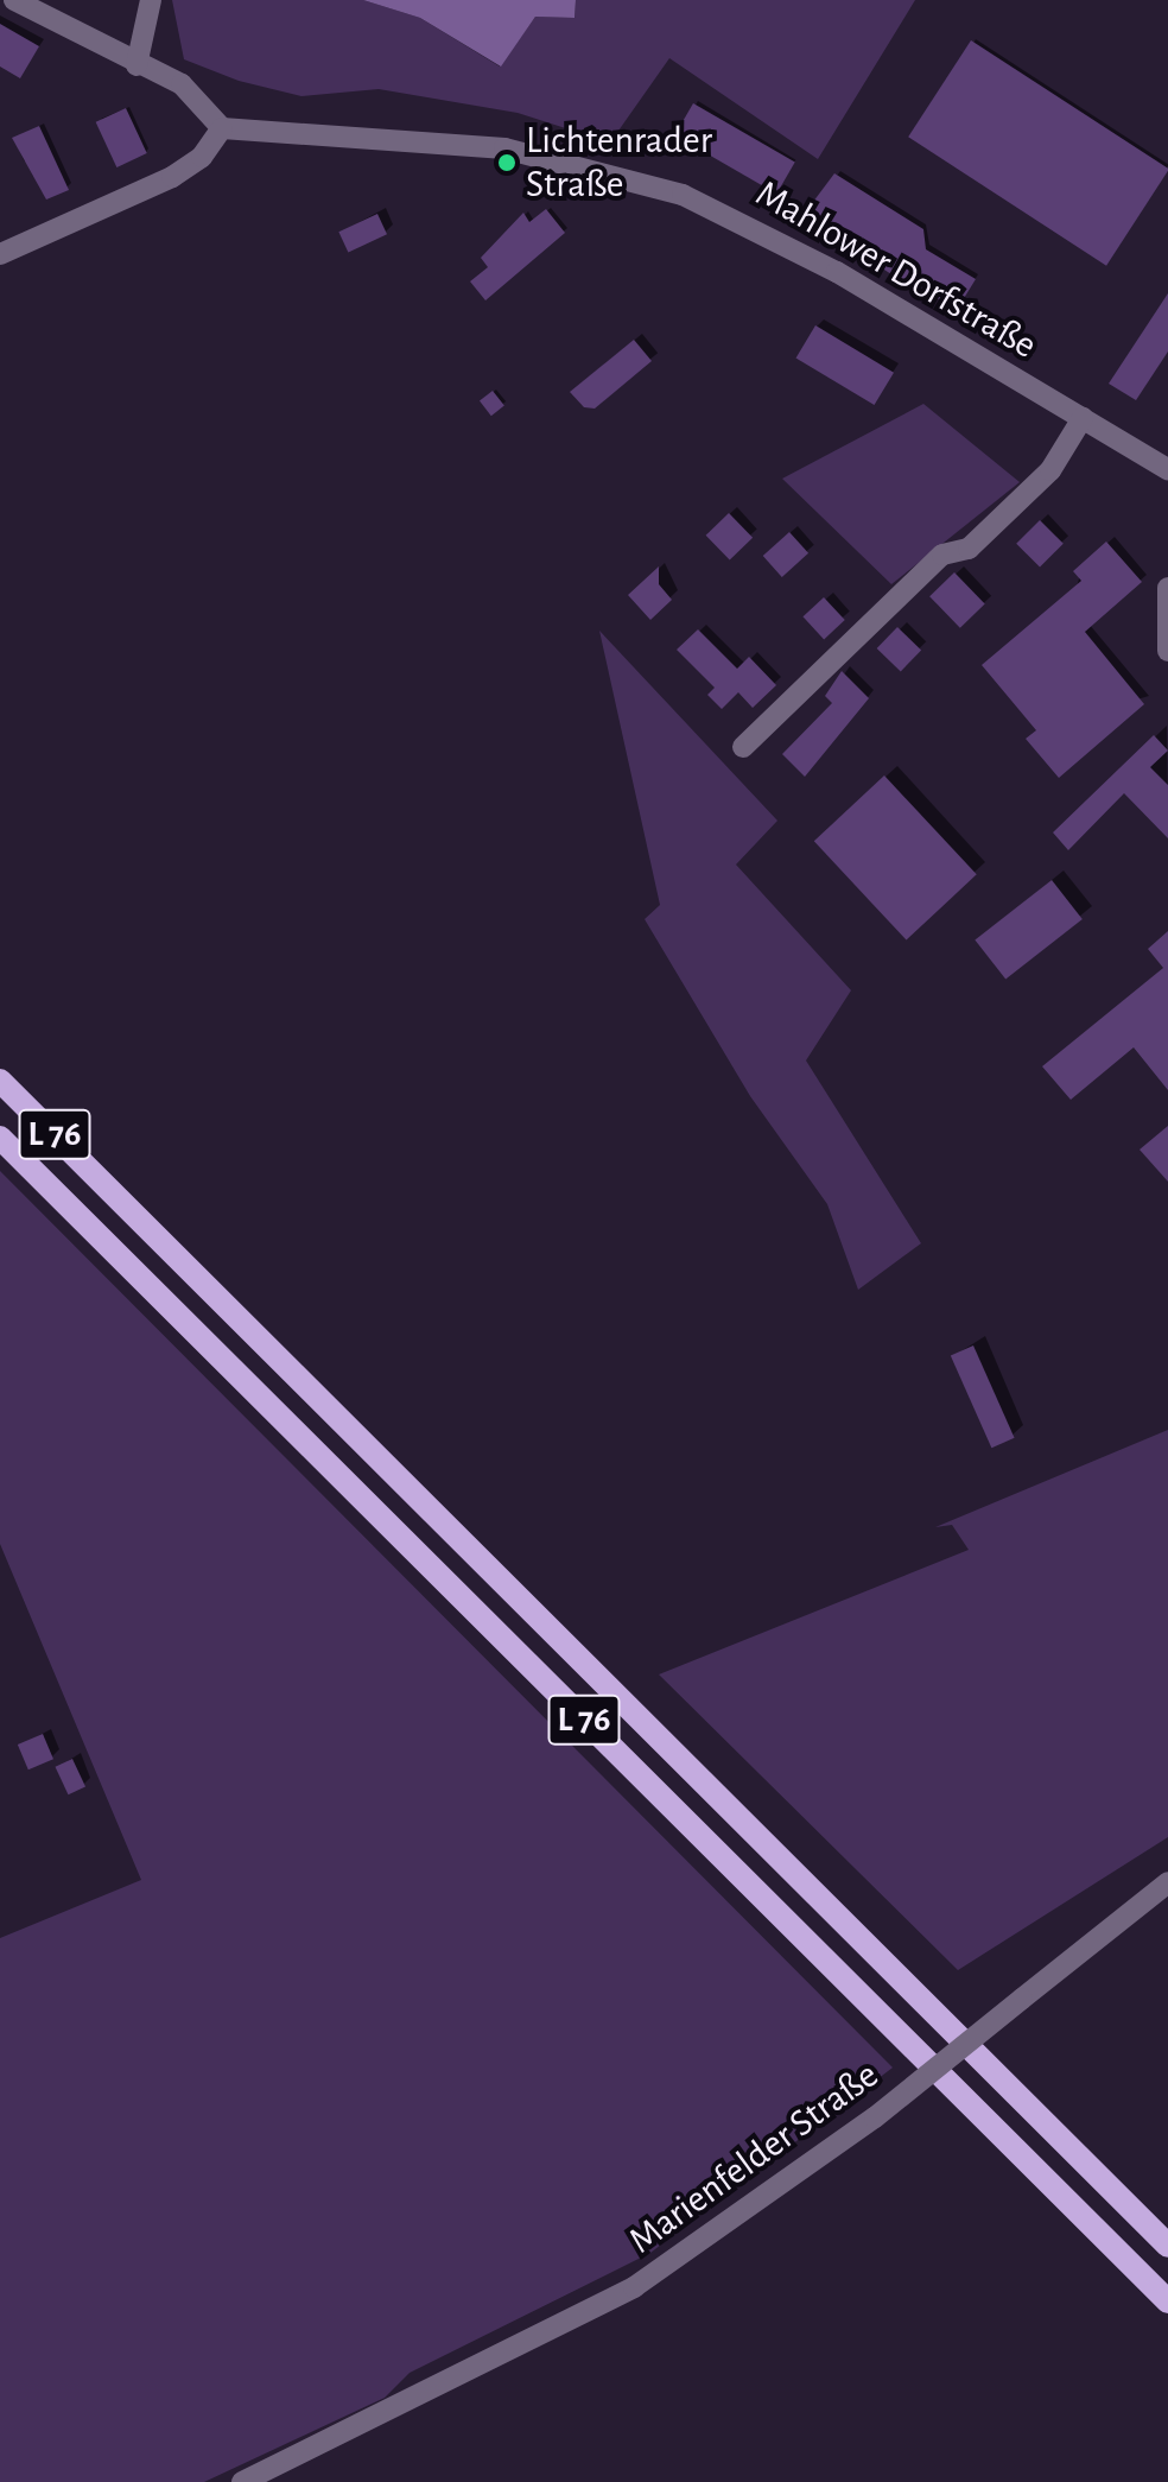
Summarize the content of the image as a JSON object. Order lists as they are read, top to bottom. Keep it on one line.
{"streets":{"main road":["L 76"],"street":["Mahlower Dorfstraße","Marienfelder Straße"]},"places":["Lichtenrader Straße"]}
